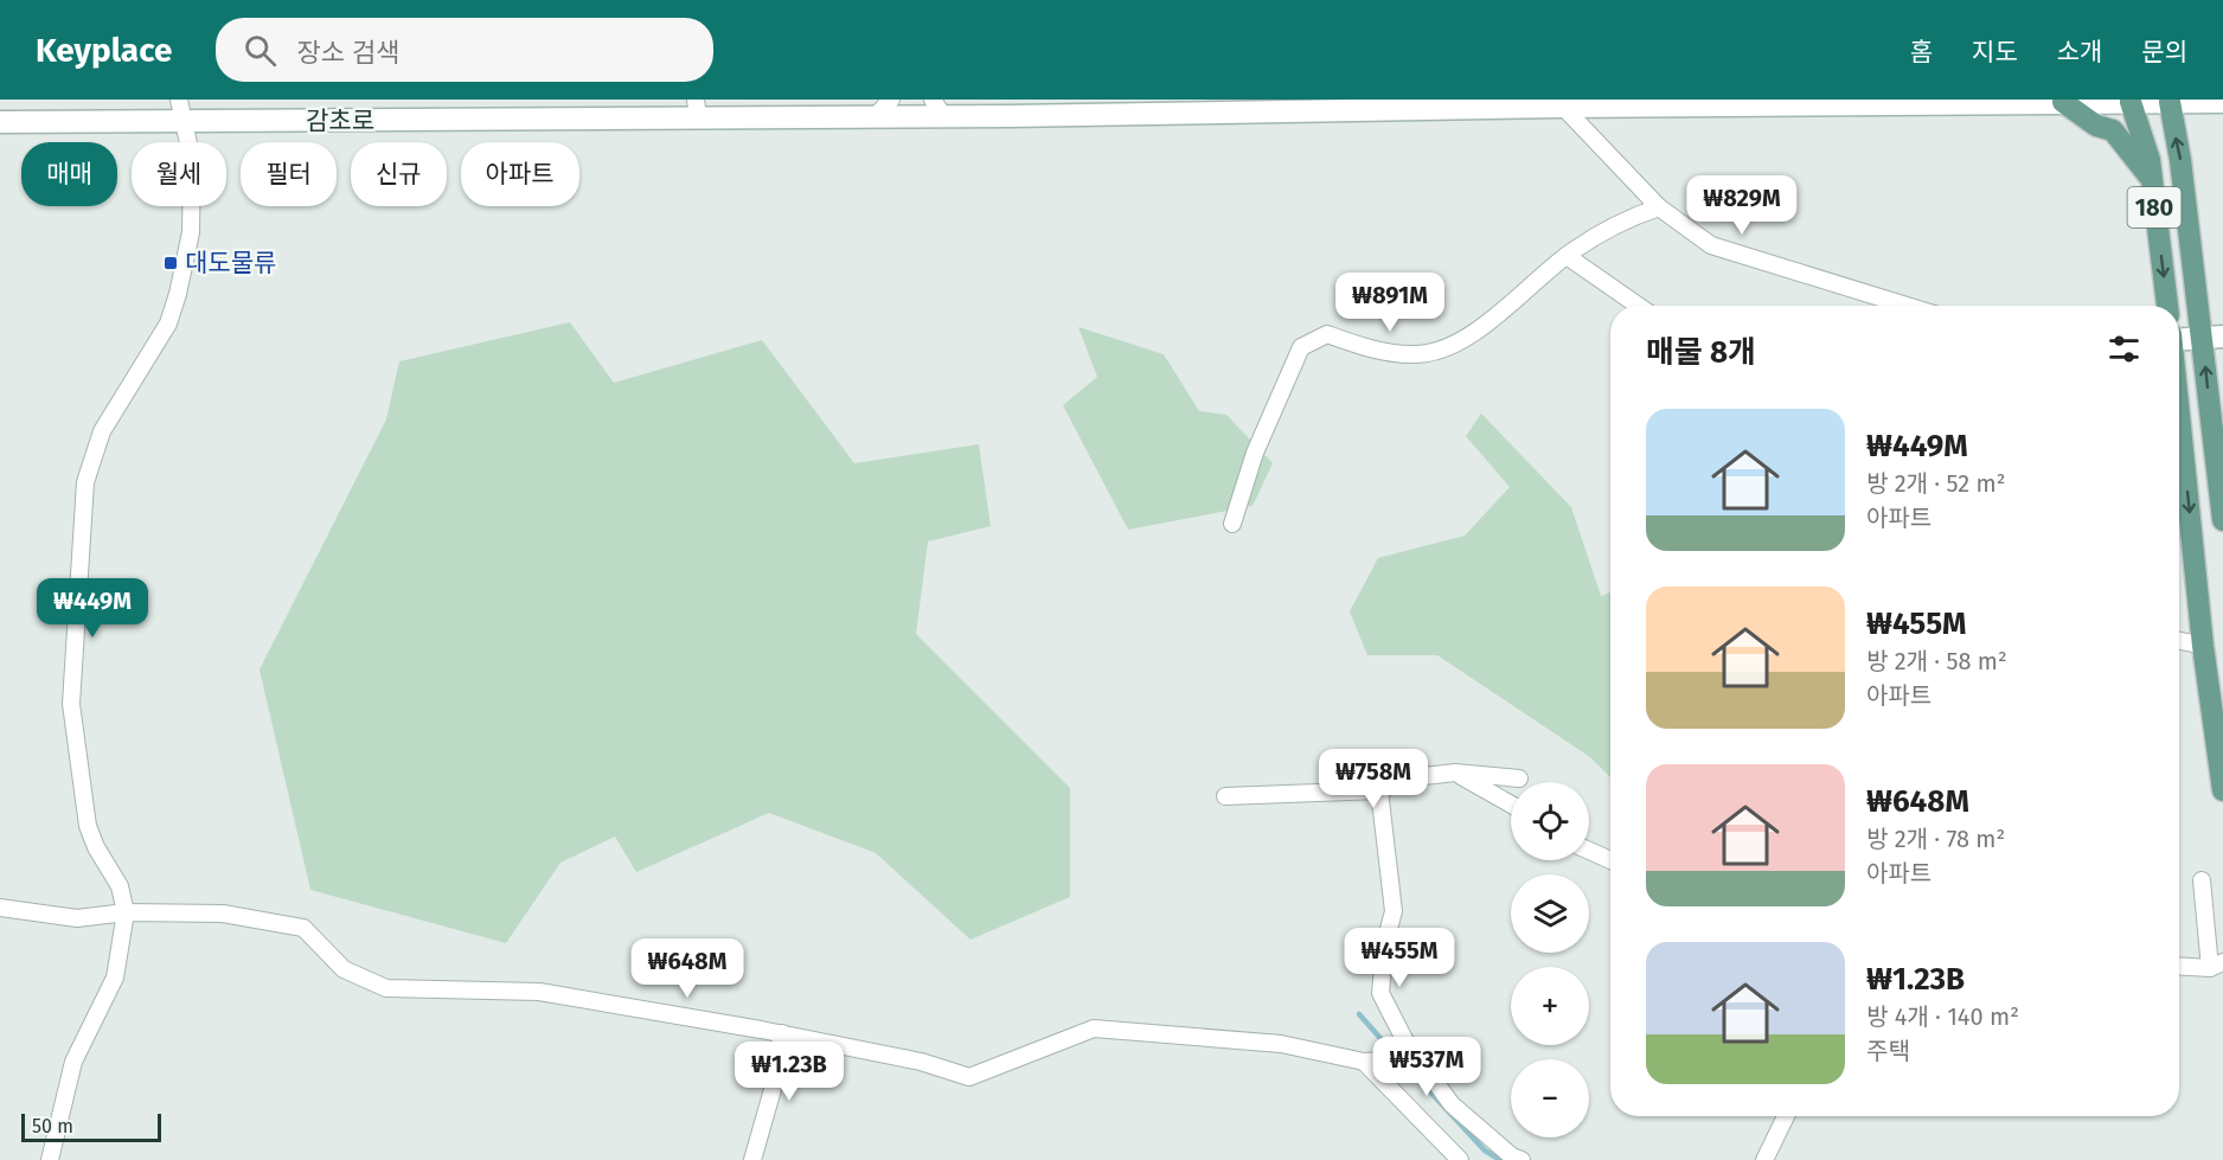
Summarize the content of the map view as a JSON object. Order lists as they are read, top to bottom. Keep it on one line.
{"streets":{"main road":["감초로","180"]},"crossings":[["감초로","180"]],"places":{"transit":["대도물류"]},"scale_bar":"50 m","page":{"header":"Keyplace","search":"장소 검색","nav":["홈","지도","소개","문의"],"chip":["매매","월세","필터","신규","아파트"],"price":["₩829M","₩891M","₩449M","₩758M","₩455M","₩648M","₩537M","₩1.23B"],"heading":"매물 8개","list":[{"name":"₩449M","note":"방 2개 · 52 m² · 아파트"},{"name":"₩455M","note":"방 2개 · 58 m² · 아파트"},{"name":"₩648M","note":"방 2개 · 78 m² · 아파트"},{"name":"₩1.23B","note":"방 4개 · 140 m² · 주택"}],"map_buttons":["+","−"],"scale":"50 m"}}
